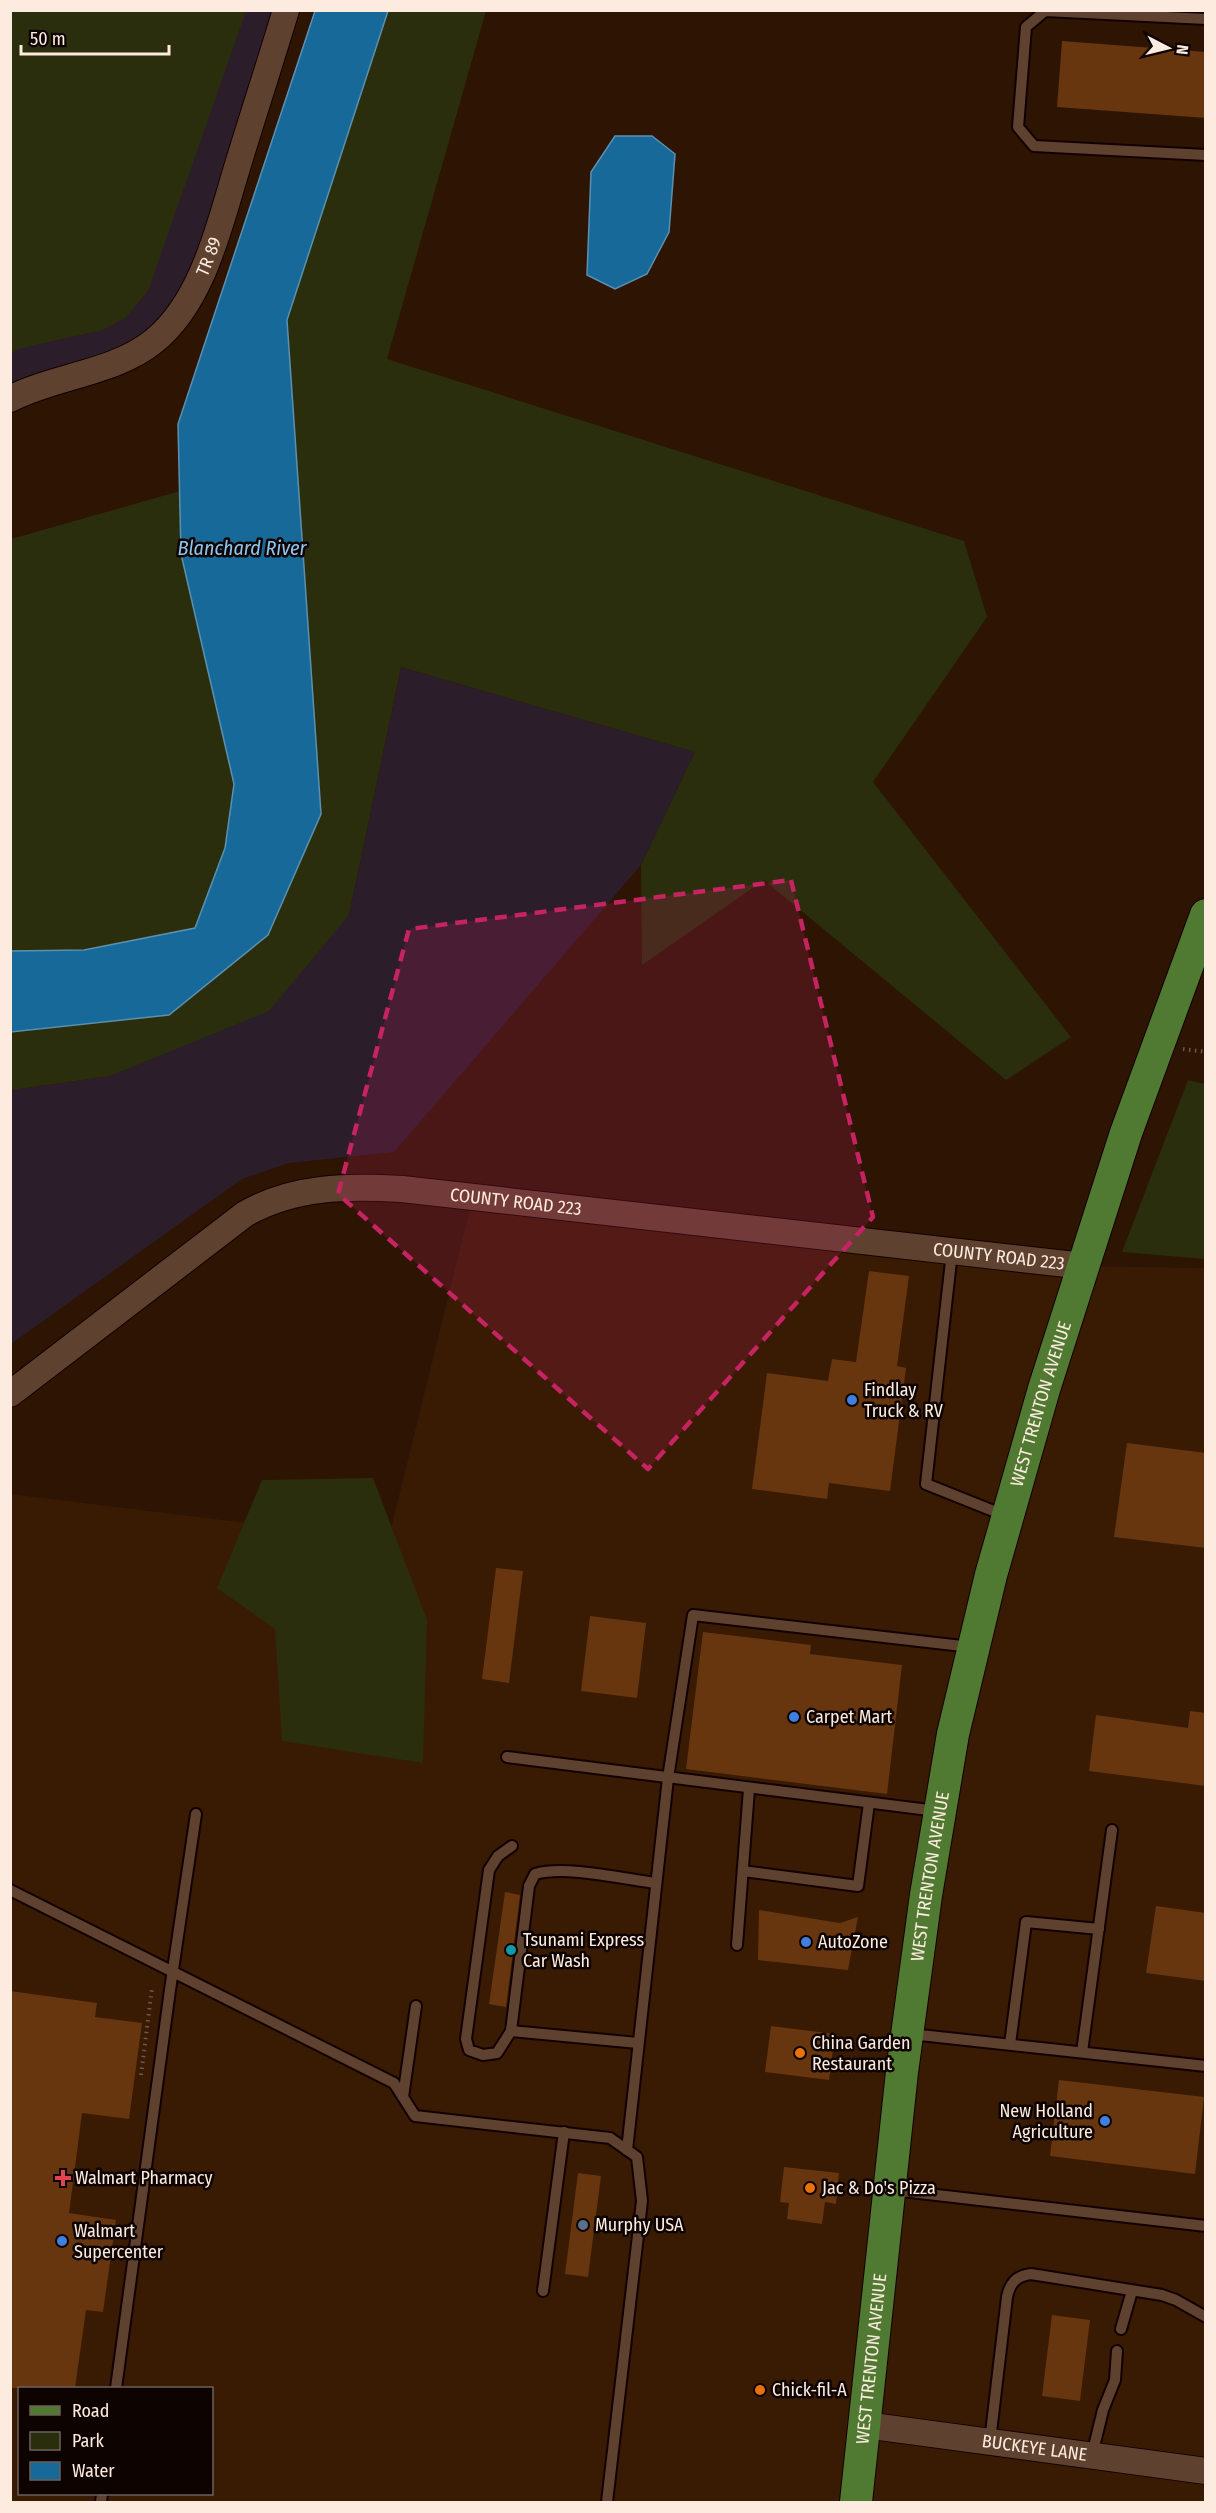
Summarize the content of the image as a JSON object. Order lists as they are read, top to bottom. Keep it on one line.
{"streets":{"main road":["WEST TRENTON AVENUE"],"street":["TR 89","COUNTY ROAD 223","BUCKEYE LANE"]},"crossings":[["COUNTY ROAD 223","WEST TRENTON AVENUE"],["WEST TRENTON AVENUE","BUCKEYE LANE"]],"water":["Blanchard River"],"places":{"other":["Findlay Truck & RV","Carpet Mart","AutoZone","Tsunami Express Car Wash","China Garden Restaurant","New Holland Agriculture","Jac & Do's Pizza","Murphy USA","Walmart Supercenter","Chick-fil-A"],"health":["Walmart Pharmacy"]},"legend":["Road","Park","Water"],"scale_bar":"50 m","north":"right"}
